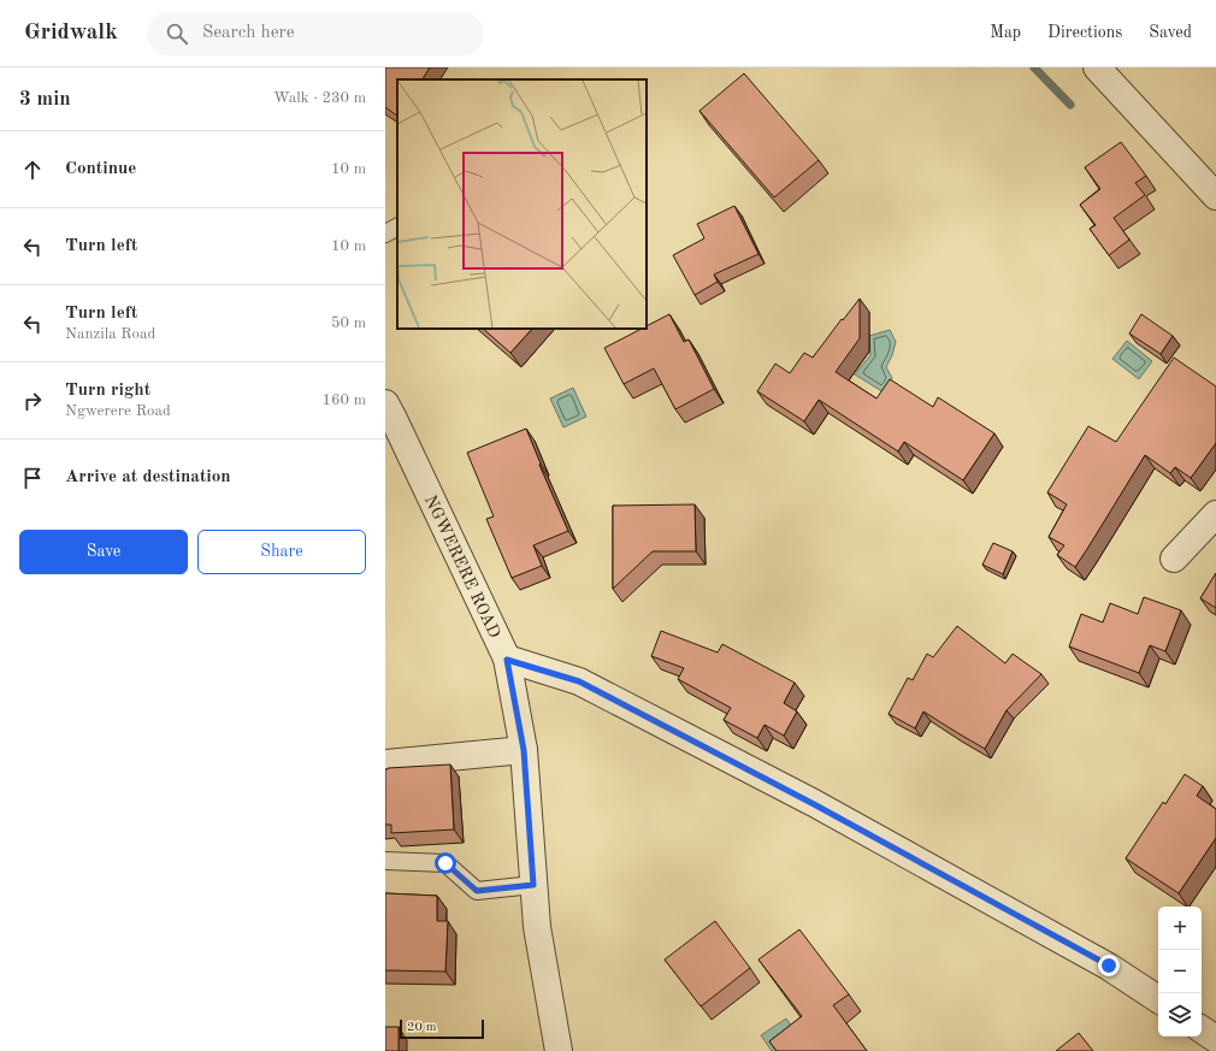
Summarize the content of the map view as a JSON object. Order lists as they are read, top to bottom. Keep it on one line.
{"streets":{"street":["NGWERERE ROAD"]},"scale_bar":"20 m","page":{"header":"Gridwalk","search":"Search here","nav":["Map","Directions","Saved"],"heading":["3 min","Walk · 230 m"],"list":[["Continue","10 m"],["Turn left","10 m"],["Turn left","Nanzila Road","50 m"],["Turn right","Ngwerere Road","160 m"],"Arrive at destination"],"buttons":["Save","Share"],"map_buttons":["+","−"],"scale":"20 m"}}
